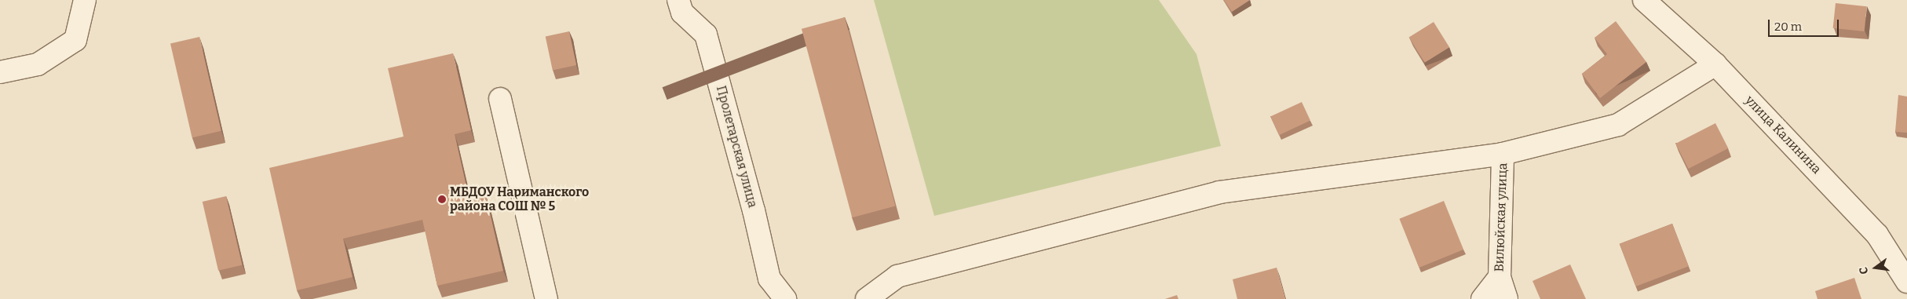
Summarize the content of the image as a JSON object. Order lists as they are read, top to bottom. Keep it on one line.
{"streets":{"street":["улица Калинина","Пролетарская улица","Вилюйская улица"]},"places":["МБДОУ Нариманского района СОШ № 5"],"scale_bar":"20 m","north":"left"}
